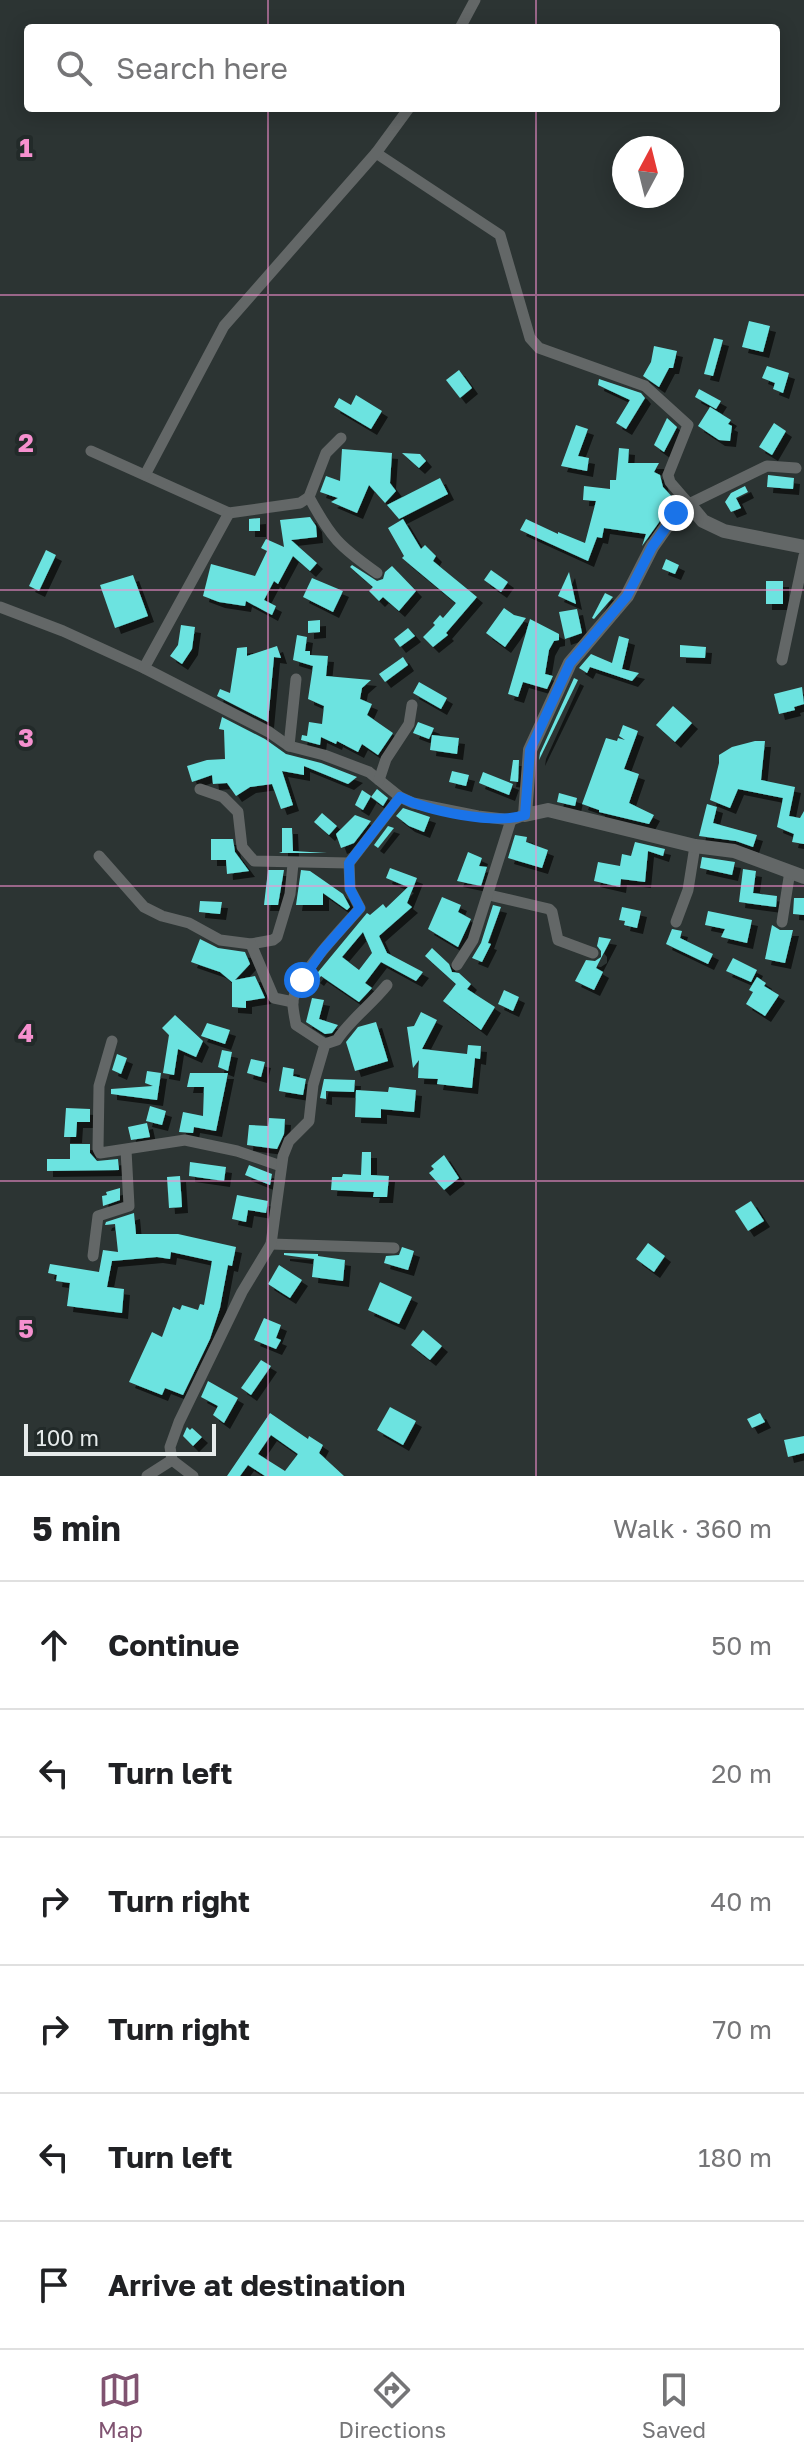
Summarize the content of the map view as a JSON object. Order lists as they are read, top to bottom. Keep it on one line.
{"scale_bar":"100 m","north":"top","page":{"search":"Search here","scale":"100 m","heading":["5 min","Walk · 360 m"],"list":[["Continue","50 m"],["Turn left","20 m"],["Turn right","40 m"],["Turn right","70 m"],["Turn left","180 m"],"Arrive at destination"],"nav":["Map","Directions","Saved"]},"grid":{"rows":["1","2","3","4","5"]}}
